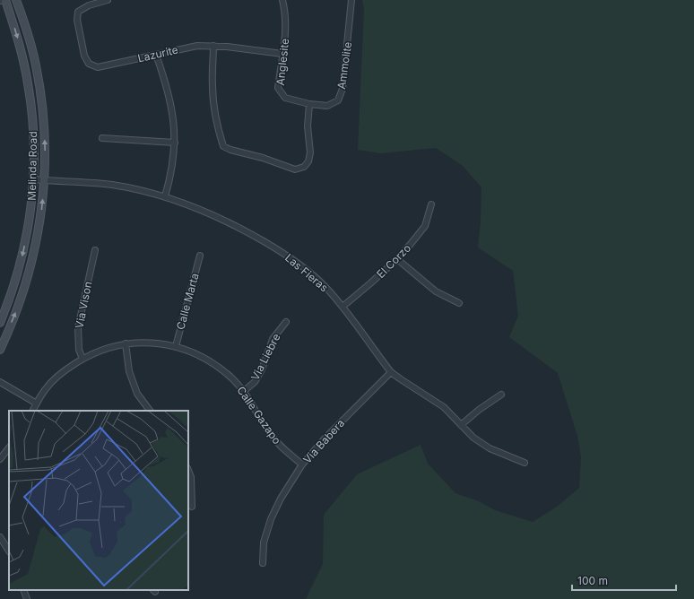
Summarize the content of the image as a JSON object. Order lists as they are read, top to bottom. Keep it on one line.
{"streets":{"main road":["Melinda Road"],"street":["Lazurite","Anglesite","Ammolite","El Corzo","Las Fieras","Calle Marta","Via Vison","Via Liebre","Calle Gazapo","Via Babera"]},"crossings":[["Lazurite","Anglesite"],["Anglesite","Ammolite"],["Melinda Road","Las Fieras"],["El Corzo","Las Fieras"],["Las Fieras","Via Babera"],["Calle Marta","Calle Gazapo"],["Via Vison","Calle Gazapo"],["Via Liebre","Calle Gazapo"],["Calle Gazapo","Via Babera"]],"scale_bar":"100 m"}
